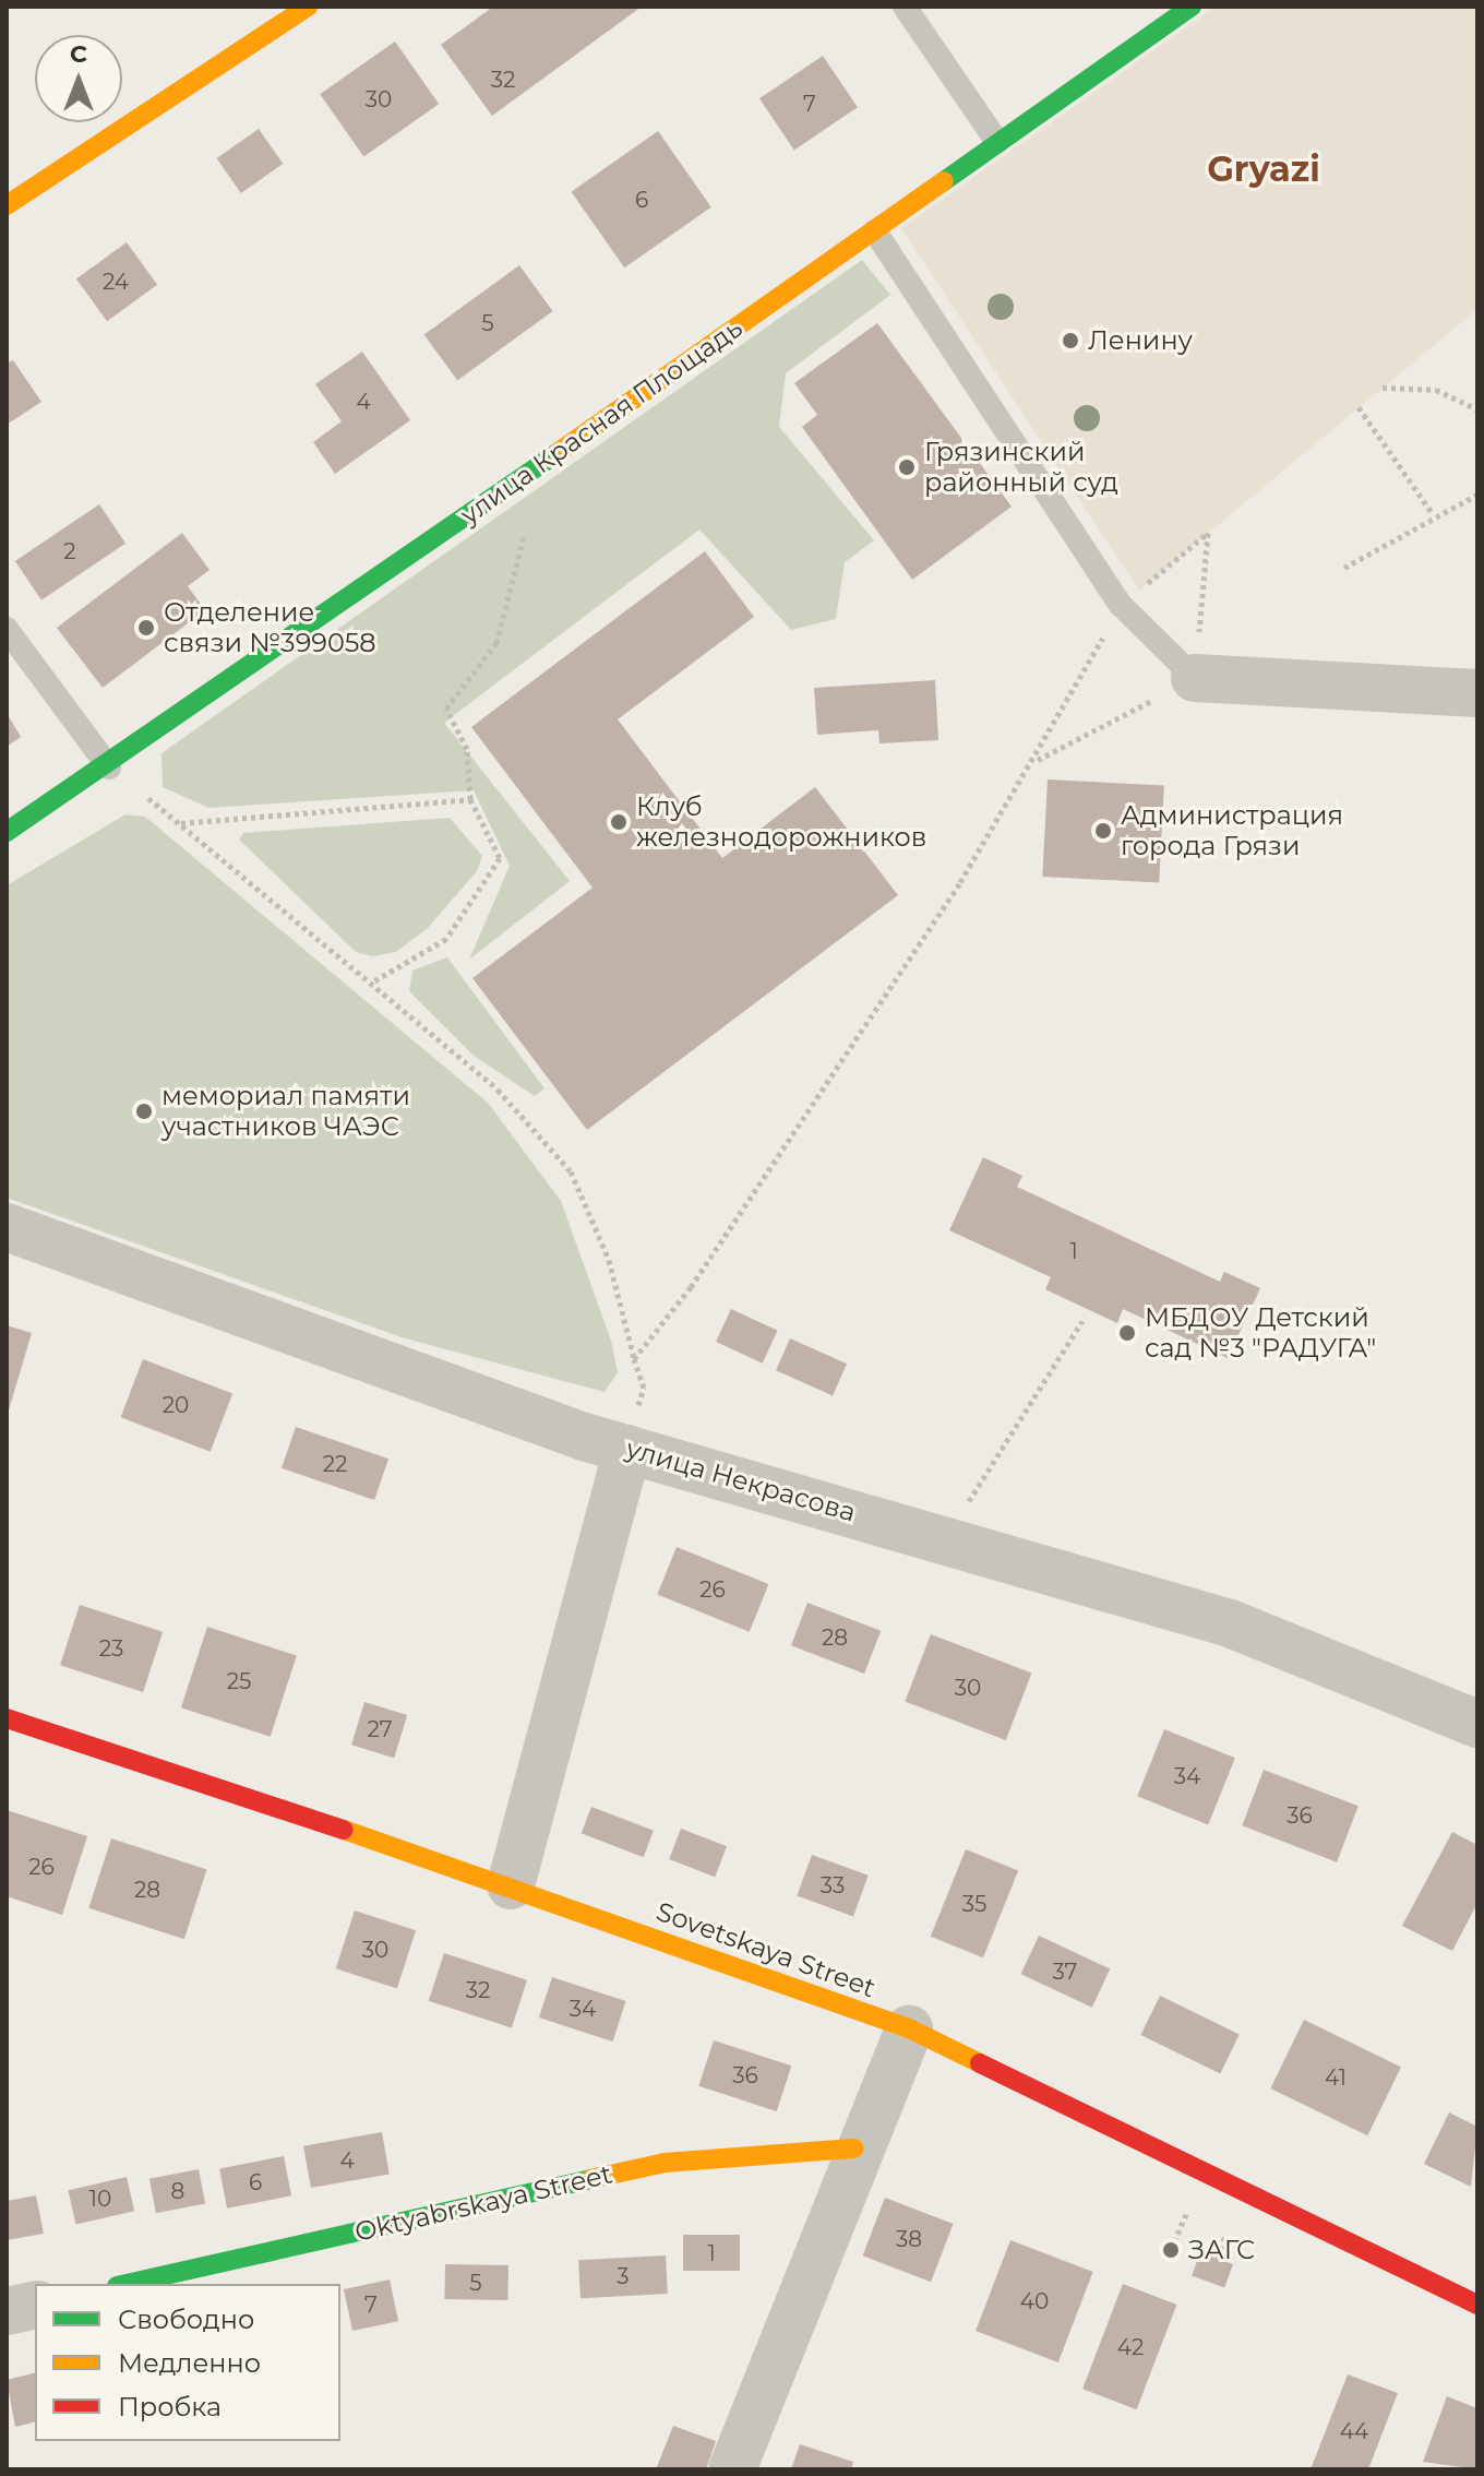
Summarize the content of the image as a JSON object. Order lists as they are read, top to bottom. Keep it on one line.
{"streets":{"street":["улица Красная Площадь","улица Некрасова","Sovetskaya Street","Oktyabrskaya Street"]},"districts":["Gryazi"],"places":["Ленину","Грязинский районный суд","Отделение связи №399058","Клуб железнодорожников","Администрация города Грязи","мемориал памяти участников ЧАЭС","МБДОУ Детский сад №3 \"РАДУГА\"","ЗАГС"],"house_numbers":["32","30","7","6","24","5","4","2","1","20","22","26","28","23","25","30","27","34","36","26","33","28","35","30","37","32","34","36","41","4","6","8","10","38","1","3","5","40","7","42","44"],"legend":["Свободно","Медленно","Пробка"],"north":"top"}
